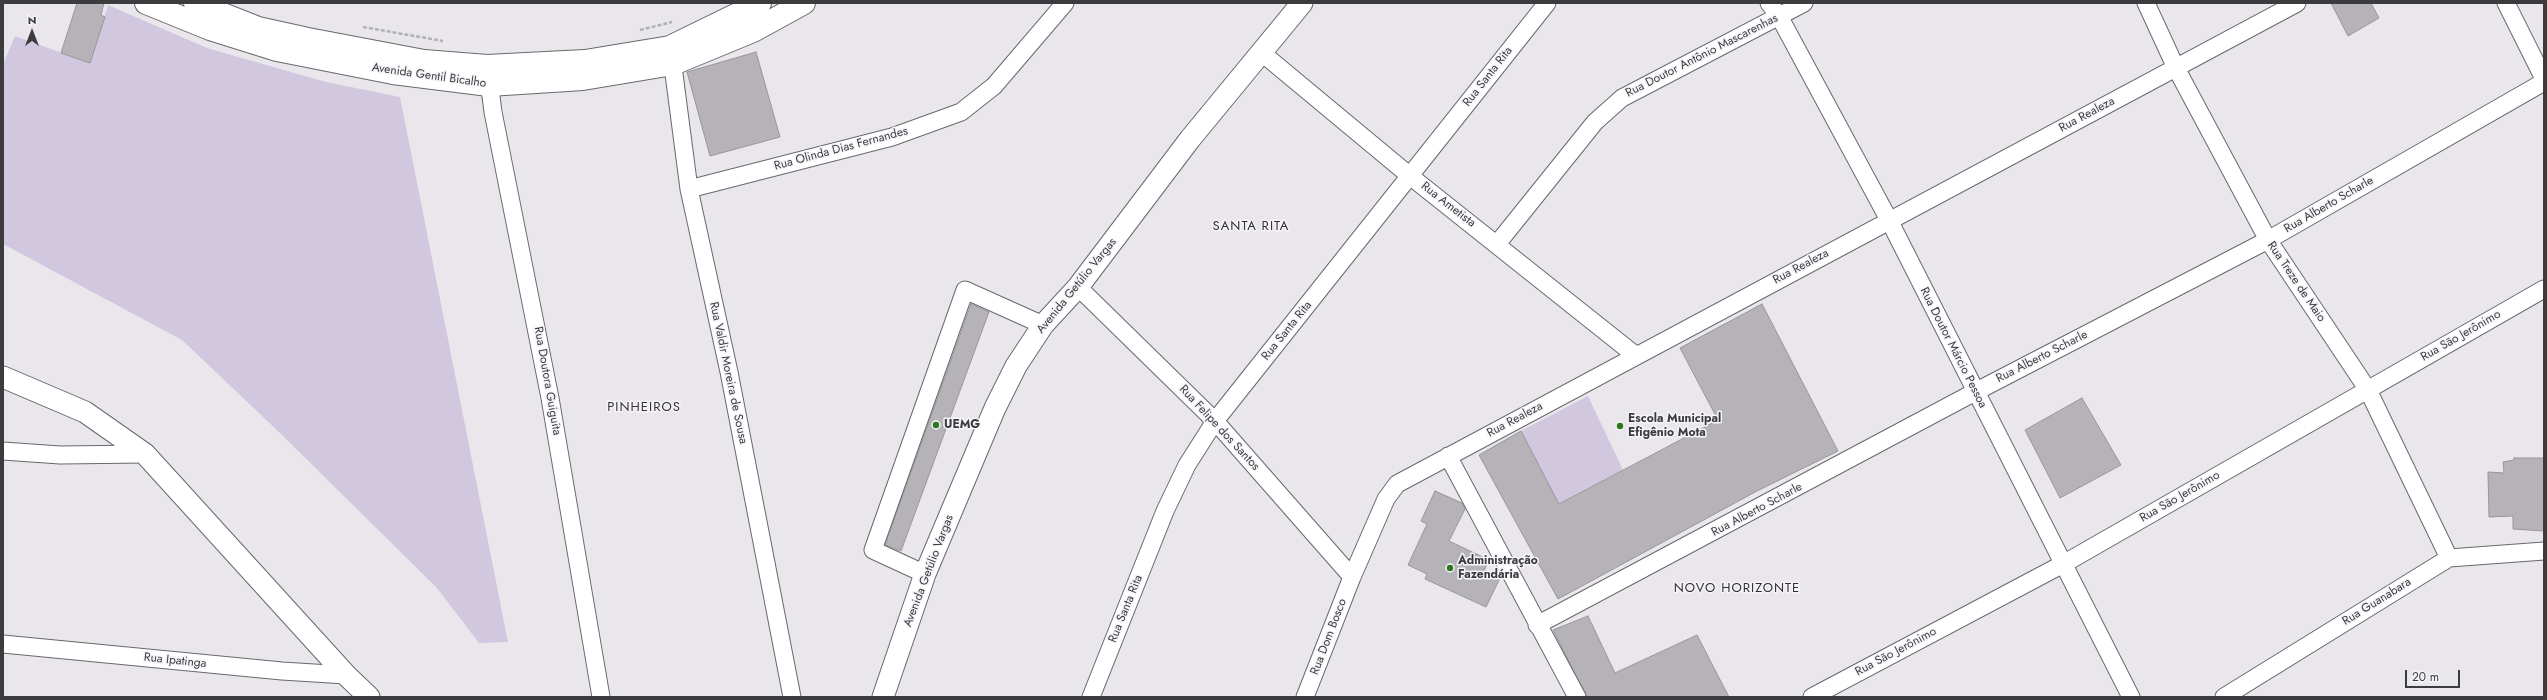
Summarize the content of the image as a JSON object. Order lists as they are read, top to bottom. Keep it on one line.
{"streets":{"main road":["Avenida Gentil Bicalho"],"street":["Rua Doutor Antônio Mascarenhas","Rua Santa Rita","Rua Realeza","Rua Olinda Dias Fernandes","Rua Ametista","Rua Alberto Scharle","Rua Treze de Maio","Avenida Getúlio Vargas","Rua São Jerônimo","Rua Doutor Márcio Pessoa","Rua Valdir Moreira de Sousa","Rua Doutora Guiguita","Rua Felipe dos Santos","Rua Guanabara","Rua Dom Bosco","Rua Ipatinga"]},"crossings":[["Rua Doutor Antônio Mascarenhas","Rua Ametista"],["Rua Doutor Antônio Mascarenhas","Rua Doutor Márcio Pessoa"],["Avenida Gentil Bicalho","Rua Valdir Moreira de Sousa"],["Avenida Gentil Bicalho","Rua Doutora Guiguita"],["Rua Santa Rita","Rua Ametista"],["Rua Santa Rita","Rua Felipe dos Santos"],["Rua Realeza","Rua Ametista"],["Rua Realeza","Rua Treze de Maio"],["Rua Realeza","Rua Doutor Márcio Pessoa"],["Rua Realeza","Rua Felipe dos Santos"],["Rua Realeza","Rua Dom Bosco"],["Rua Olinda Dias Fernandes","Rua Valdir Moreira de Sousa"],["Rua Ametista","Avenida Getúlio Vargas"],["Rua Alberto Scharle","Rua Treze de Maio"],["Rua Alberto Scharle","Rua Doutor Márcio Pessoa"],["Rua Treze de Maio","Rua São Jerônimo"],["Rua Treze de Maio","Rua Guanabara"],["Avenida Getúlio Vargas","Rua Felipe dos Santos"],["Rua São Jerônimo","Rua Doutor Márcio Pessoa"],["Rua Felipe dos Santos","Rua Dom Bosco"]],"districts":["SANTA RITA","PINHEIROS","NOVO HORIZONTE"],"places":["UEMG","Escola Municipal Efigênio Mota","Administração Fazendária"],"scale_bar":"20 m","north":"top"}
